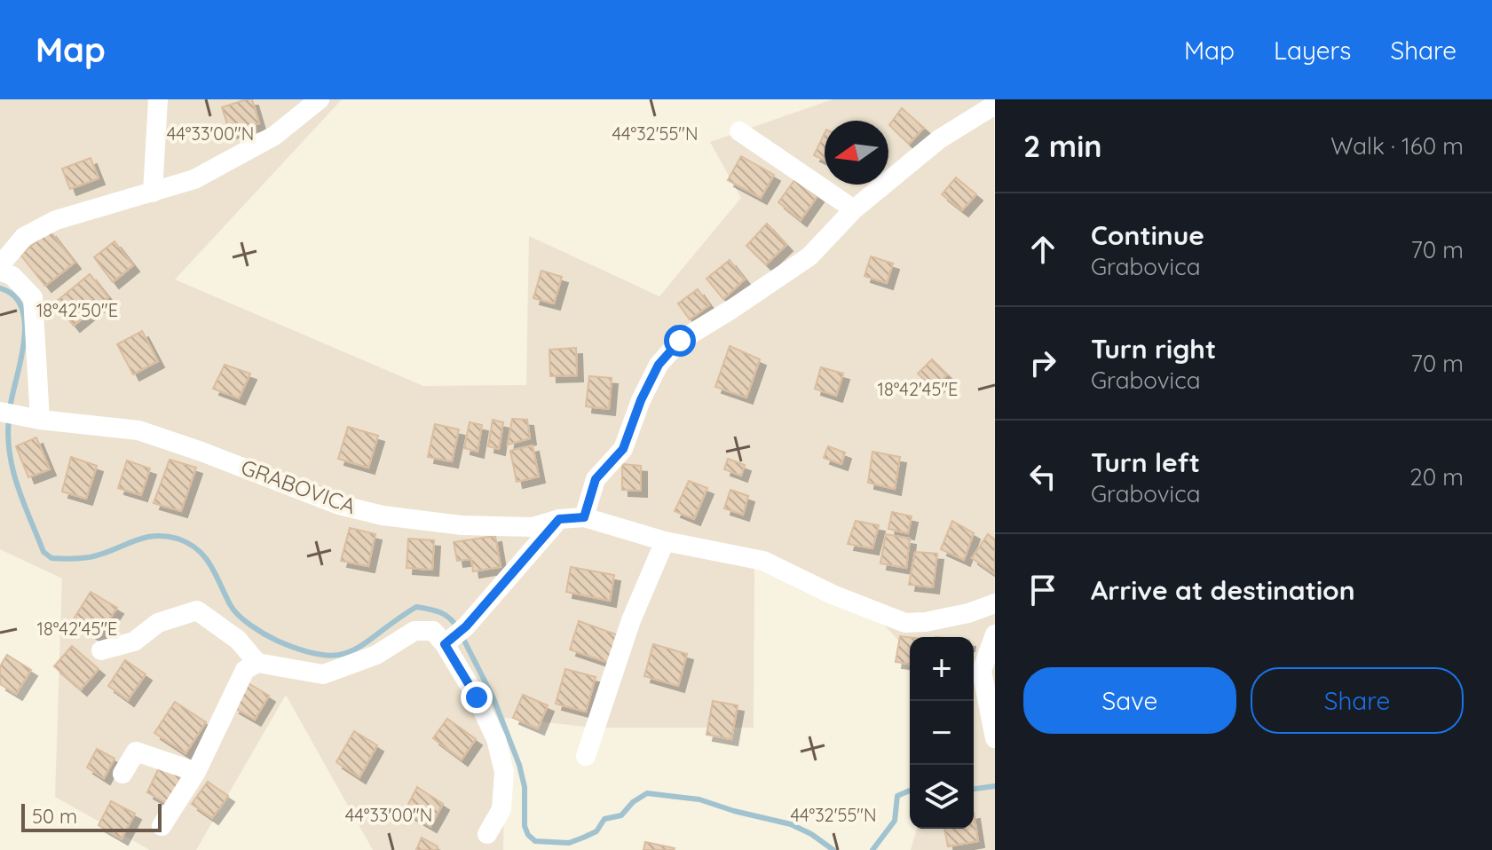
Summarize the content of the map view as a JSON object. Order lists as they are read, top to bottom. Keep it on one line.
{"streets":{"street":["GRABOVICA"]},"scale_bar":"50 m","north":"left","page":{"header":"Map","nav":["Map","Layers","Share"],"heading":["2 min","Walk · 160 m"],"list":[["Continue","Grabovica","70 m"],["Turn right","Grabovica","70 m"],["Turn left","Grabovica","20 m"],"Arrive at destination"],"map_buttons":["+","−"],"buttons":["Save","Share"],"scale":"50 m"},"coordinates":["44°33'00\"N","44°32'55\"N","18°42'50\"E","18°42'45\"E"]}
